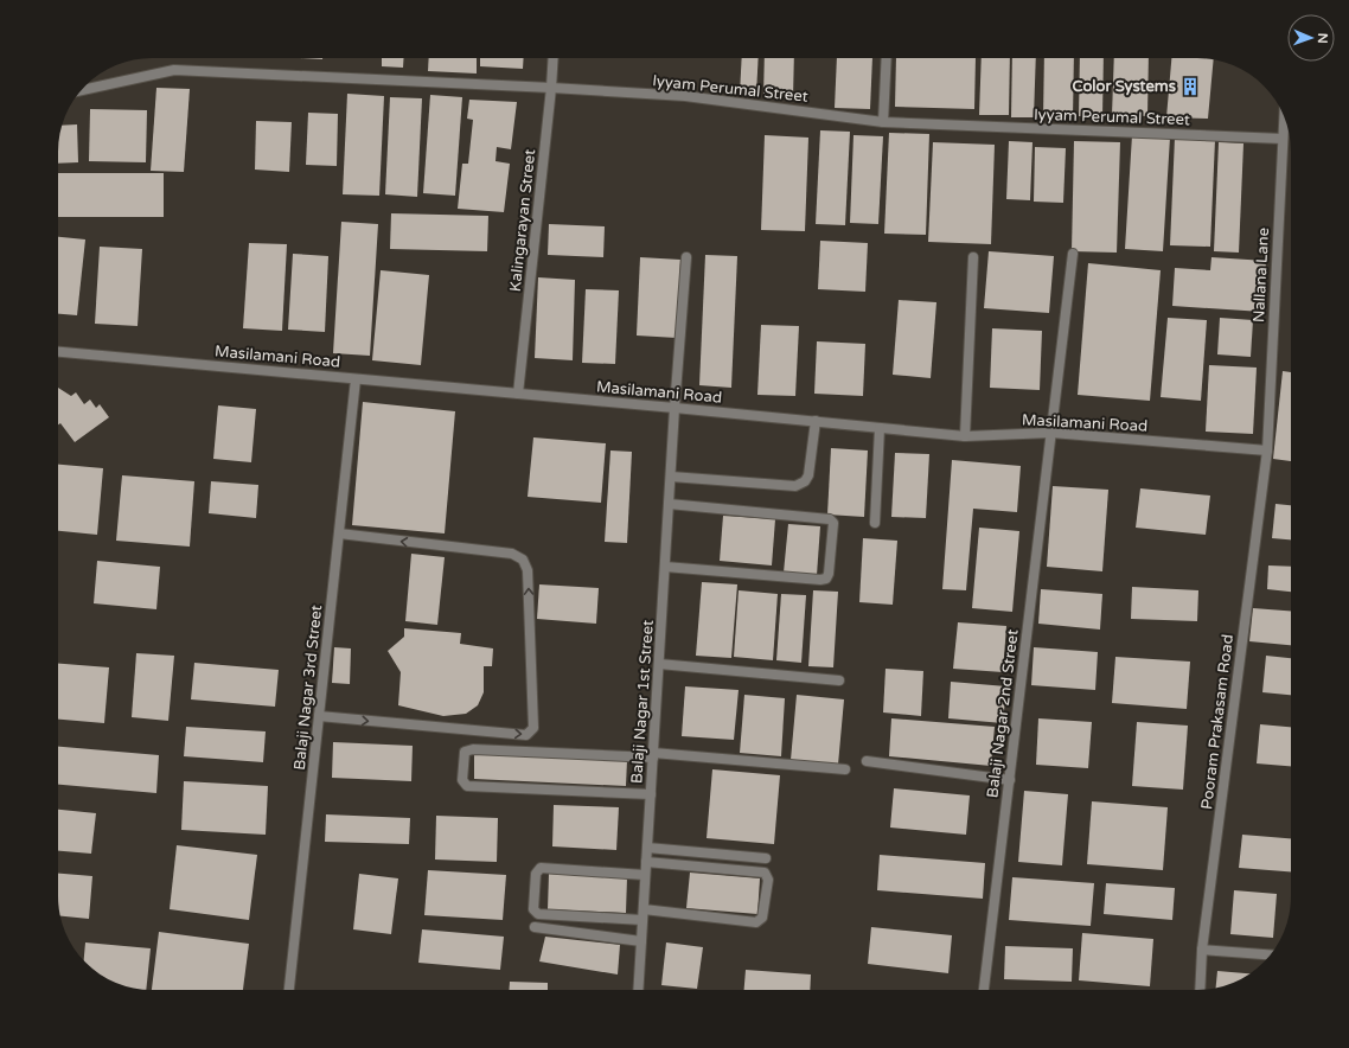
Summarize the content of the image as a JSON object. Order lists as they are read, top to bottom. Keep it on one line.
{"streets":{"street":["Iyyam Perumal Street","Kalingarayan Street","Nallana Lane","Masilamani Road","Balaji Nagar 3rd Street","Balaji Nagar 1st Street","Balaji Nagar 2nd Street","Pooram Prakasam Road"]},"crossings":[["Iyyam Perumal Street","Kalingarayan Street"],["Iyyam Perumal Street","Nallana Lane"],["Kalingarayan Street","Masilamani Road"],["Nallana Lane","Masilamani Road"],["Nallana Lane","Pooram Prakasam Road"],["Masilamani Road","Balaji Nagar 3rd Street"],["Masilamani Road","Balaji Nagar 1st Street"],["Masilamani Road","Balaji Nagar 2nd Street"],["Masilamani Road","Pooram Prakasam Road"]],"places":{"building":["Color Systems"]},"north":"right"}
